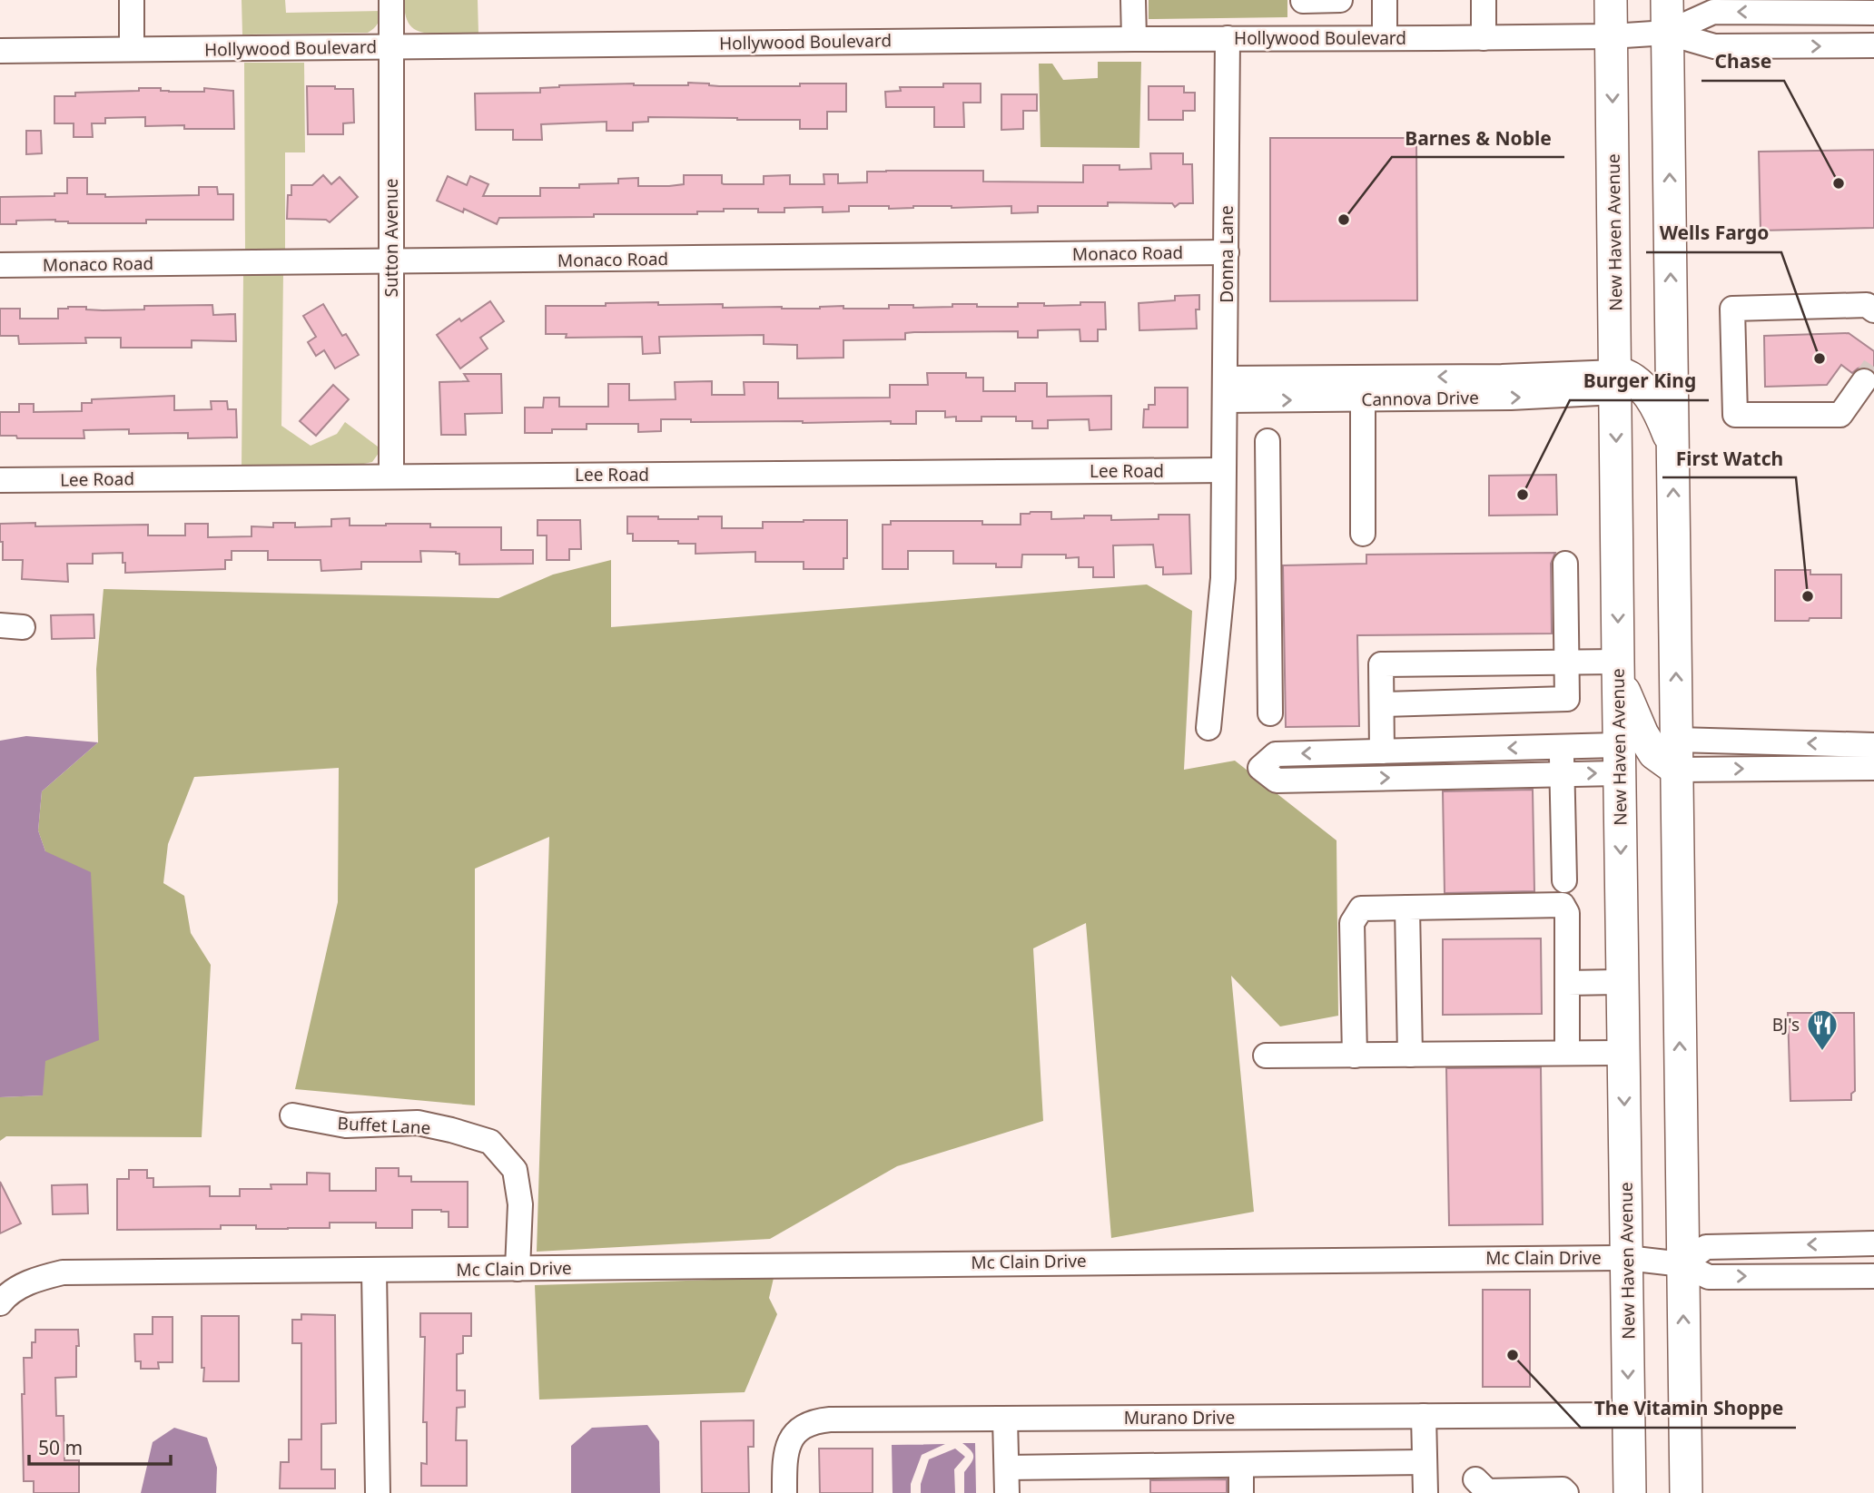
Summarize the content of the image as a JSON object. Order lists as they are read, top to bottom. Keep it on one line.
{"streets":{"main road":["New Haven Avenue"],"street":["Hollywood Boulevard","Sutton Avenue","Monaco Road","Donna Lane","Cannova Drive","Lee Road","Buffet Lane","Mc Clain Drive","Murano Drive"]},"crossings":[["Hollywood Boulevard","New Haven Avenue"],["Hollywood Boulevard","Sutton Avenue"],["Hollywood Boulevard","Donna Lane"],["New Haven Avenue","Cannova Drive"],["New Haven Avenue","Mc Clain Drive"],["New Haven Avenue","Murano Drive"],["Sutton Avenue","Monaco Road"],["Sutton Avenue","Lee Road"],["Monaco Road","Donna Lane"],["Donna Lane","Cannova Drive"],["Donna Lane","Lee Road"],["Buffet Lane","Mc Clain Drive"]],"places":{"other":["Chase","Barnes & Noble","Wells Fargo","Burger King","First Watch","The Vitamin Shoppe"],"restaurant":["BJ's"]},"scale_bar":"50 m"}
